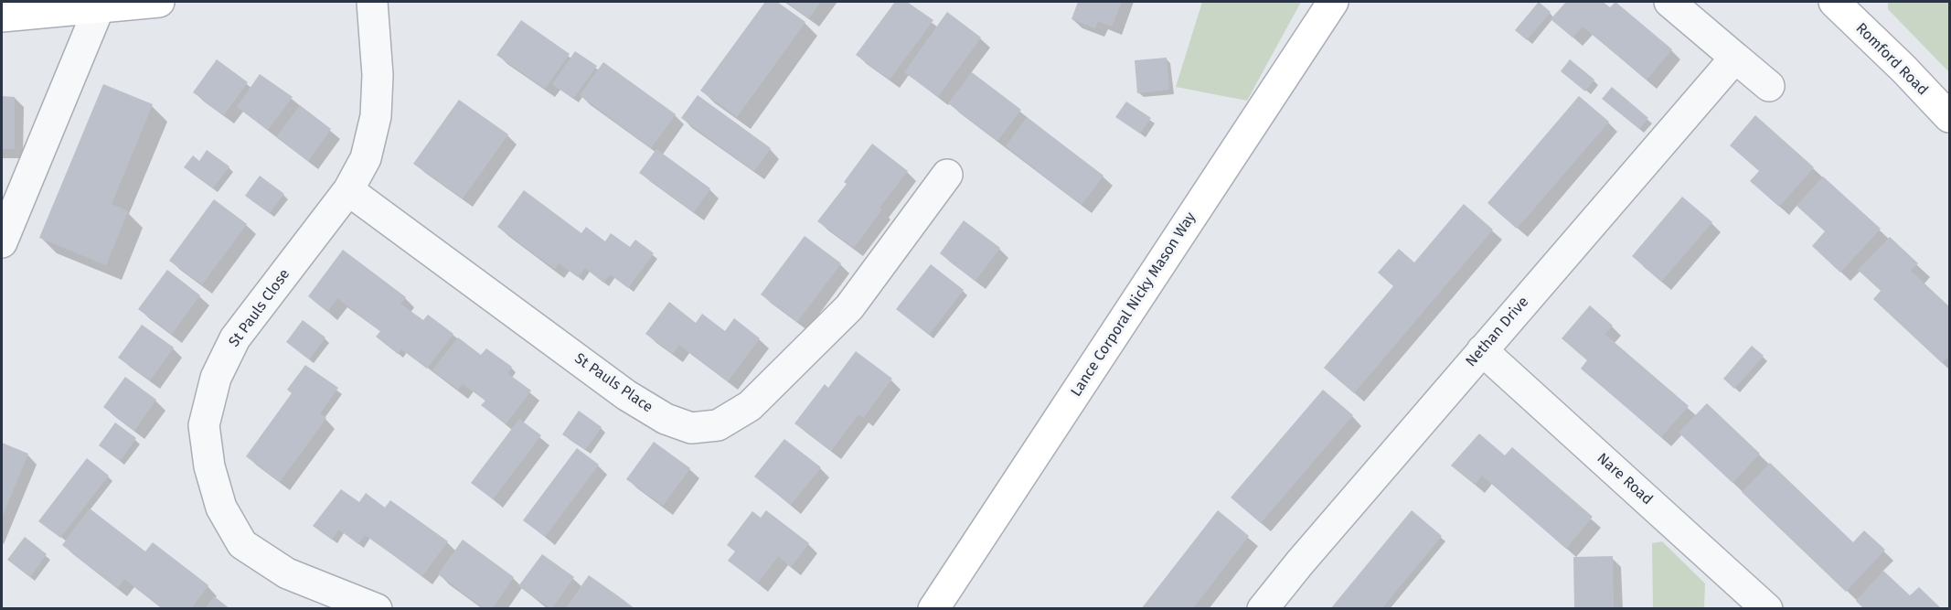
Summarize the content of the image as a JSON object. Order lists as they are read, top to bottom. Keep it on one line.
{"streets":{"main road":["Romford Road","Lance Corporal Nicky Mason Way"],"street":["St Pauls Close","Nethan Drive","St Pauls Place","Nare Road"]},"crossings":[["St Pauls Close","St Pauls Place"],["Nethan Drive","Nare Road"]]}
